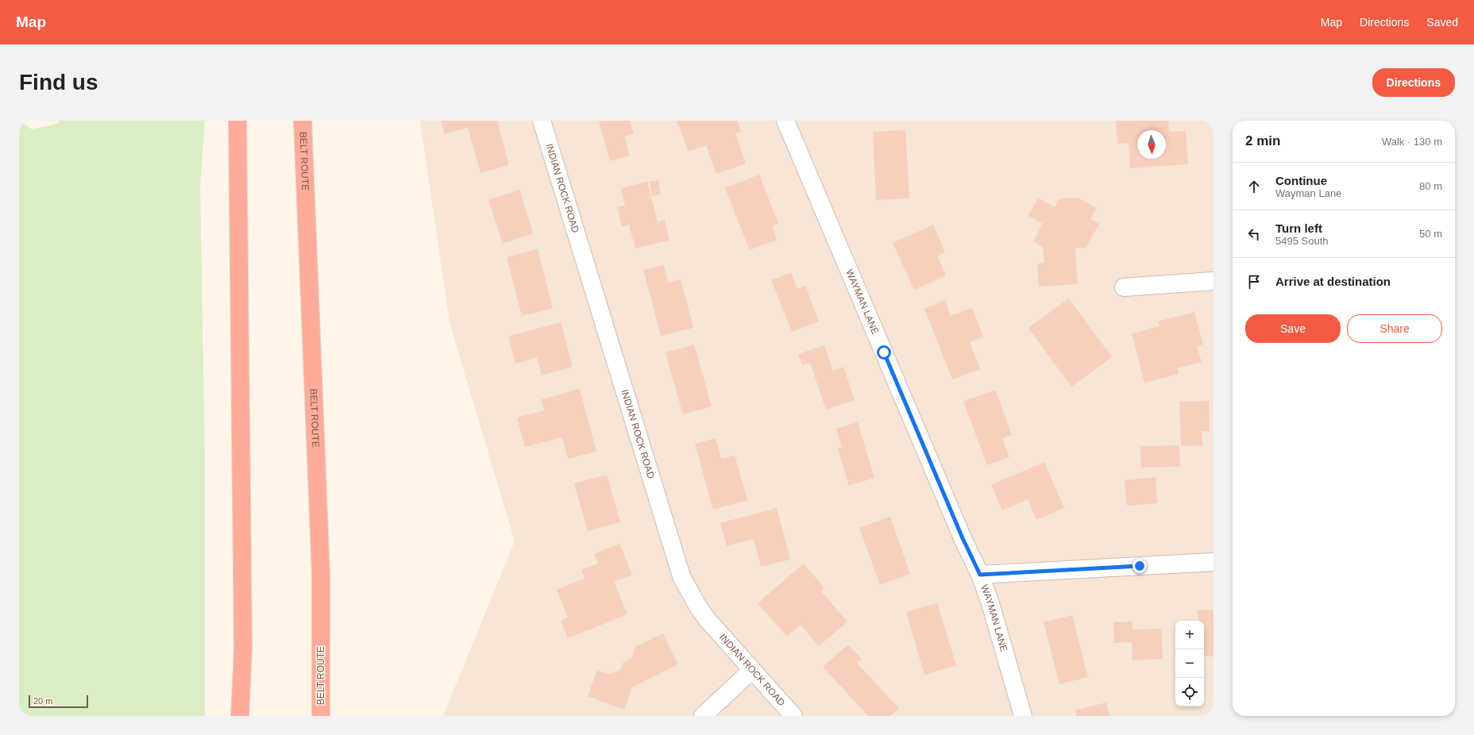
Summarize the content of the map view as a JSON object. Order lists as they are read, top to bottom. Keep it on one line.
{"streets":{"highway":["BELT ROUTE"],"street":["INDIAN ROCK ROAD","WAYMAN LANE"]},"scale_bar":"20 m","north":"bottom","page":{"header":"Map","nav":["Map","Directions","Saved"],"buttons":["Directions",["Save","Share"]],"title":"Find us","heading":["2 min","Walk · 130 m"],"list":[["Continue","Wayman Lane","80 m"],["Turn left","5495 South","50 m"],"Arrive at destination"],"map_buttons":["+","−"],"scale":"20 m"}}
